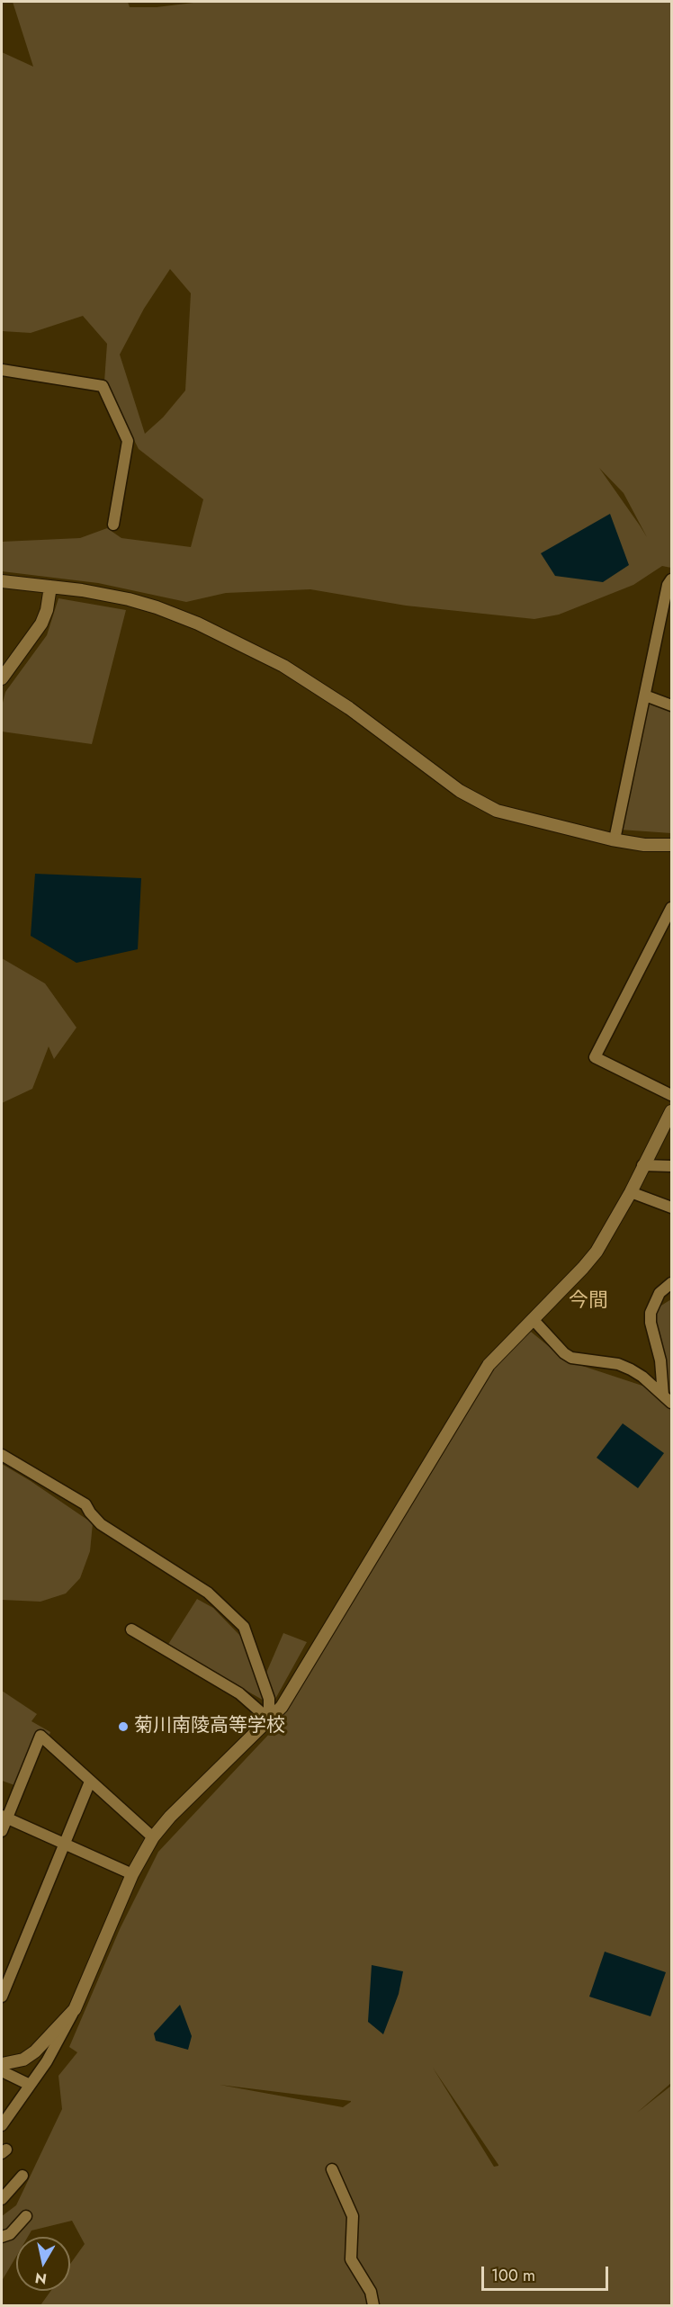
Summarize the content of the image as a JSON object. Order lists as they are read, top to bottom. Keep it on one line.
{"districts":["今間"],"places":["菊川南陵高等学校"],"scale_bar":"100 m","north":"bottom"}
